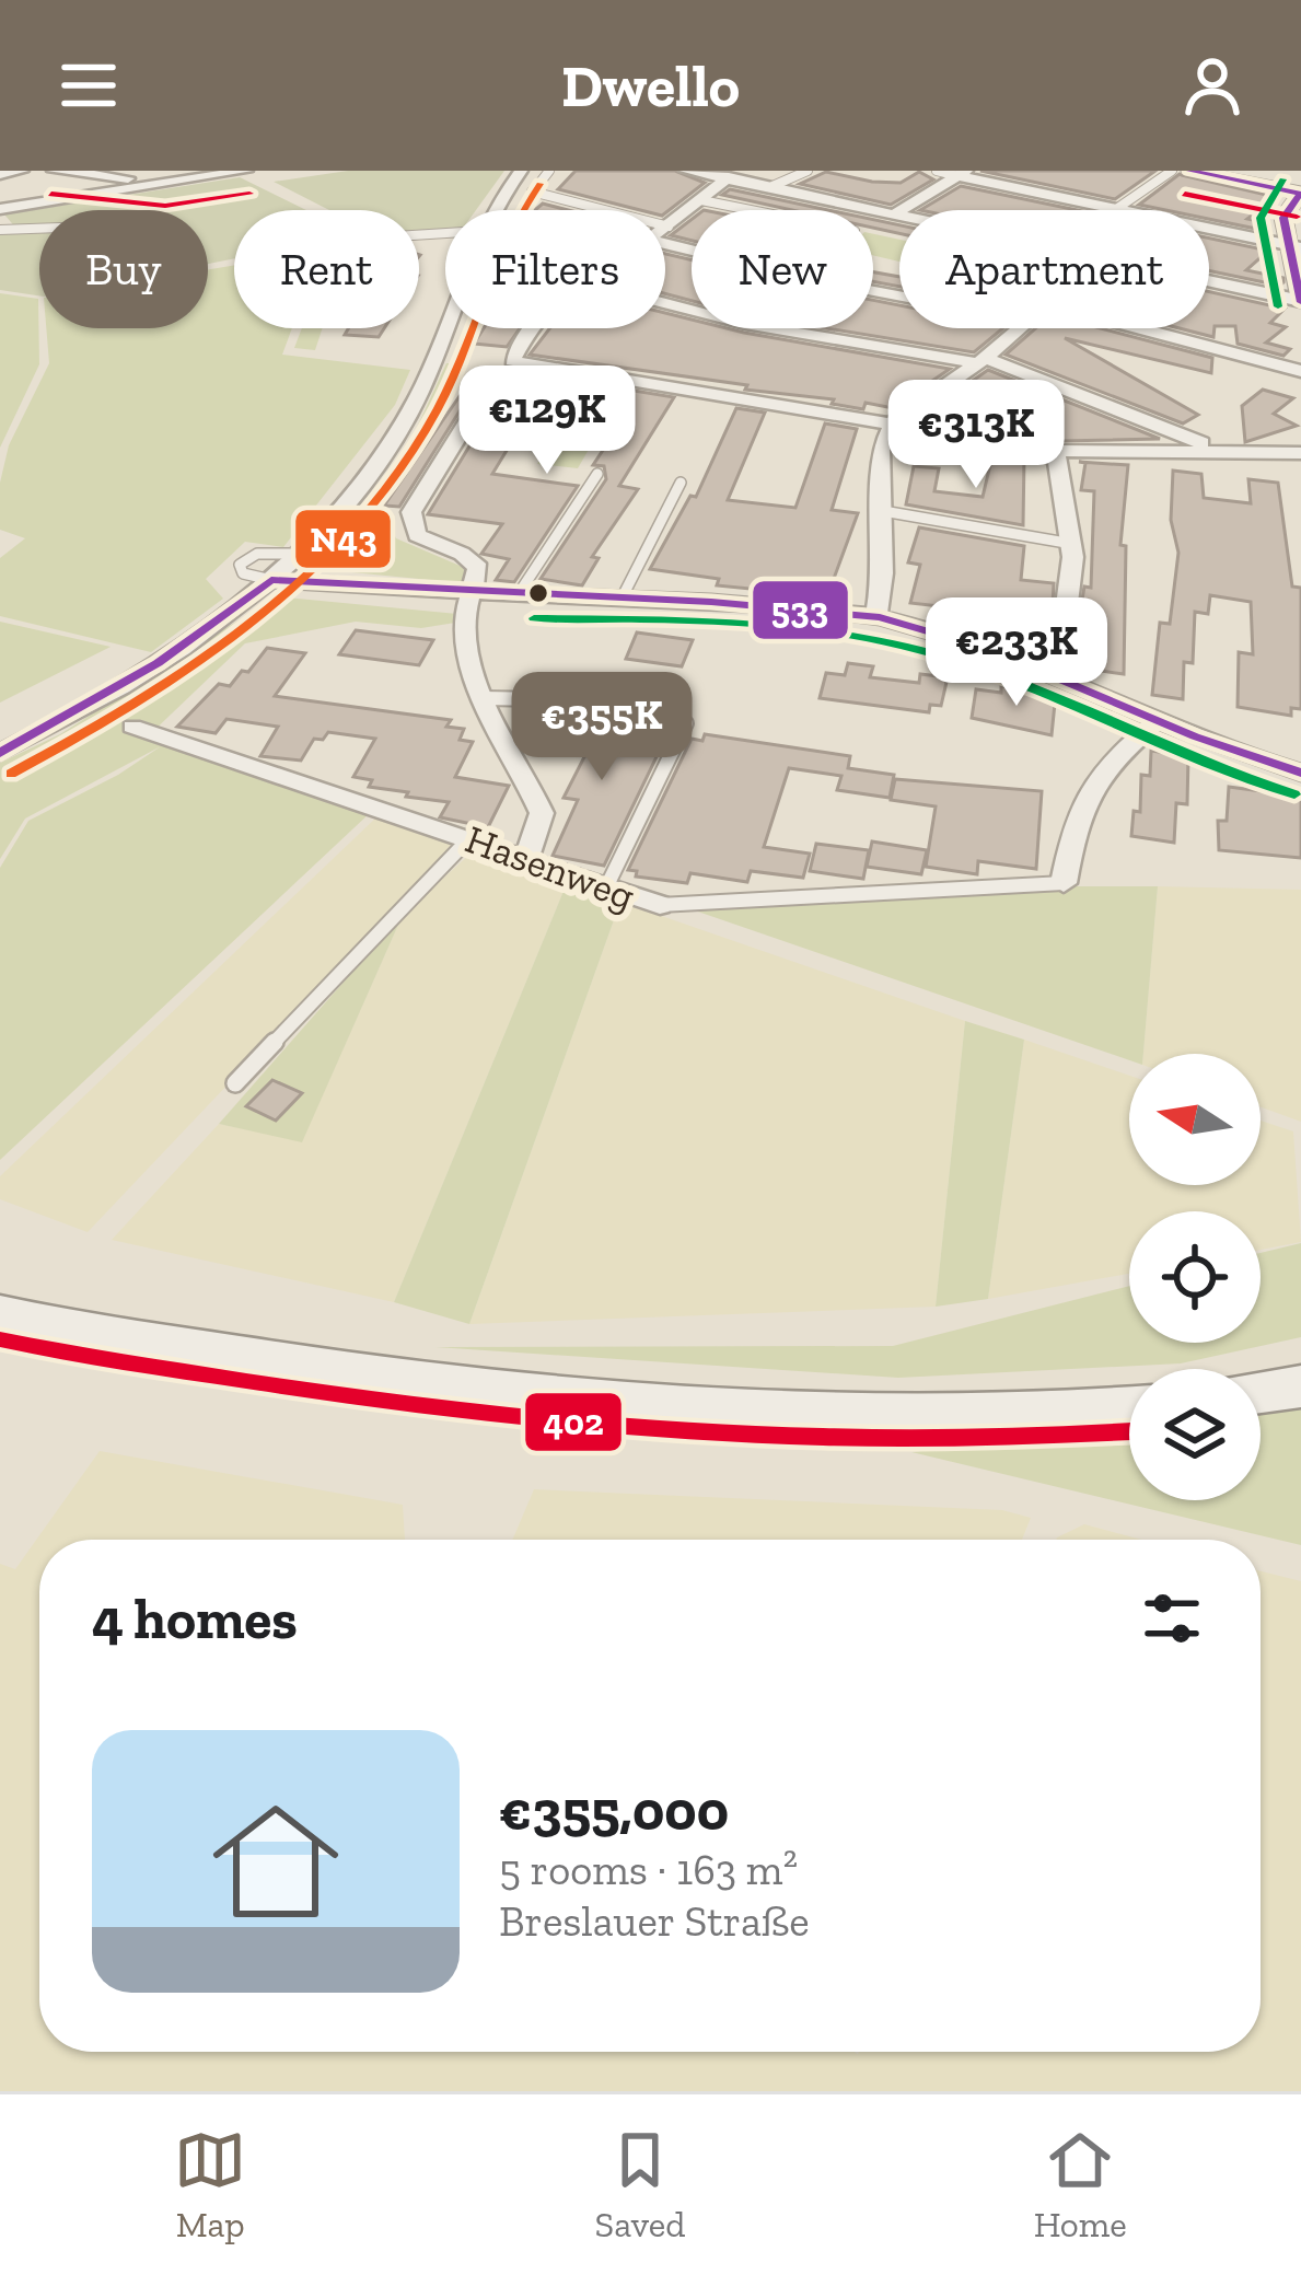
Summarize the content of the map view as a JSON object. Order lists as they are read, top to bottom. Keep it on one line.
{"streets":{"street":["Hasenweg"]},"lines":["transit line 533","transit line N43","transit line 402"],"north":"left","page":{"header":"Dwello","chip":["Buy","Rent","Filters","New","Apartment"],"price":["€129K","€313K","€233K","€355K"],"heading":"4 homes","list":[{"name":"€355,000","note":"5 rooms · 163 m² · Breslauer Straße"}],"tabs":["Map","Saved","Home"]}}
